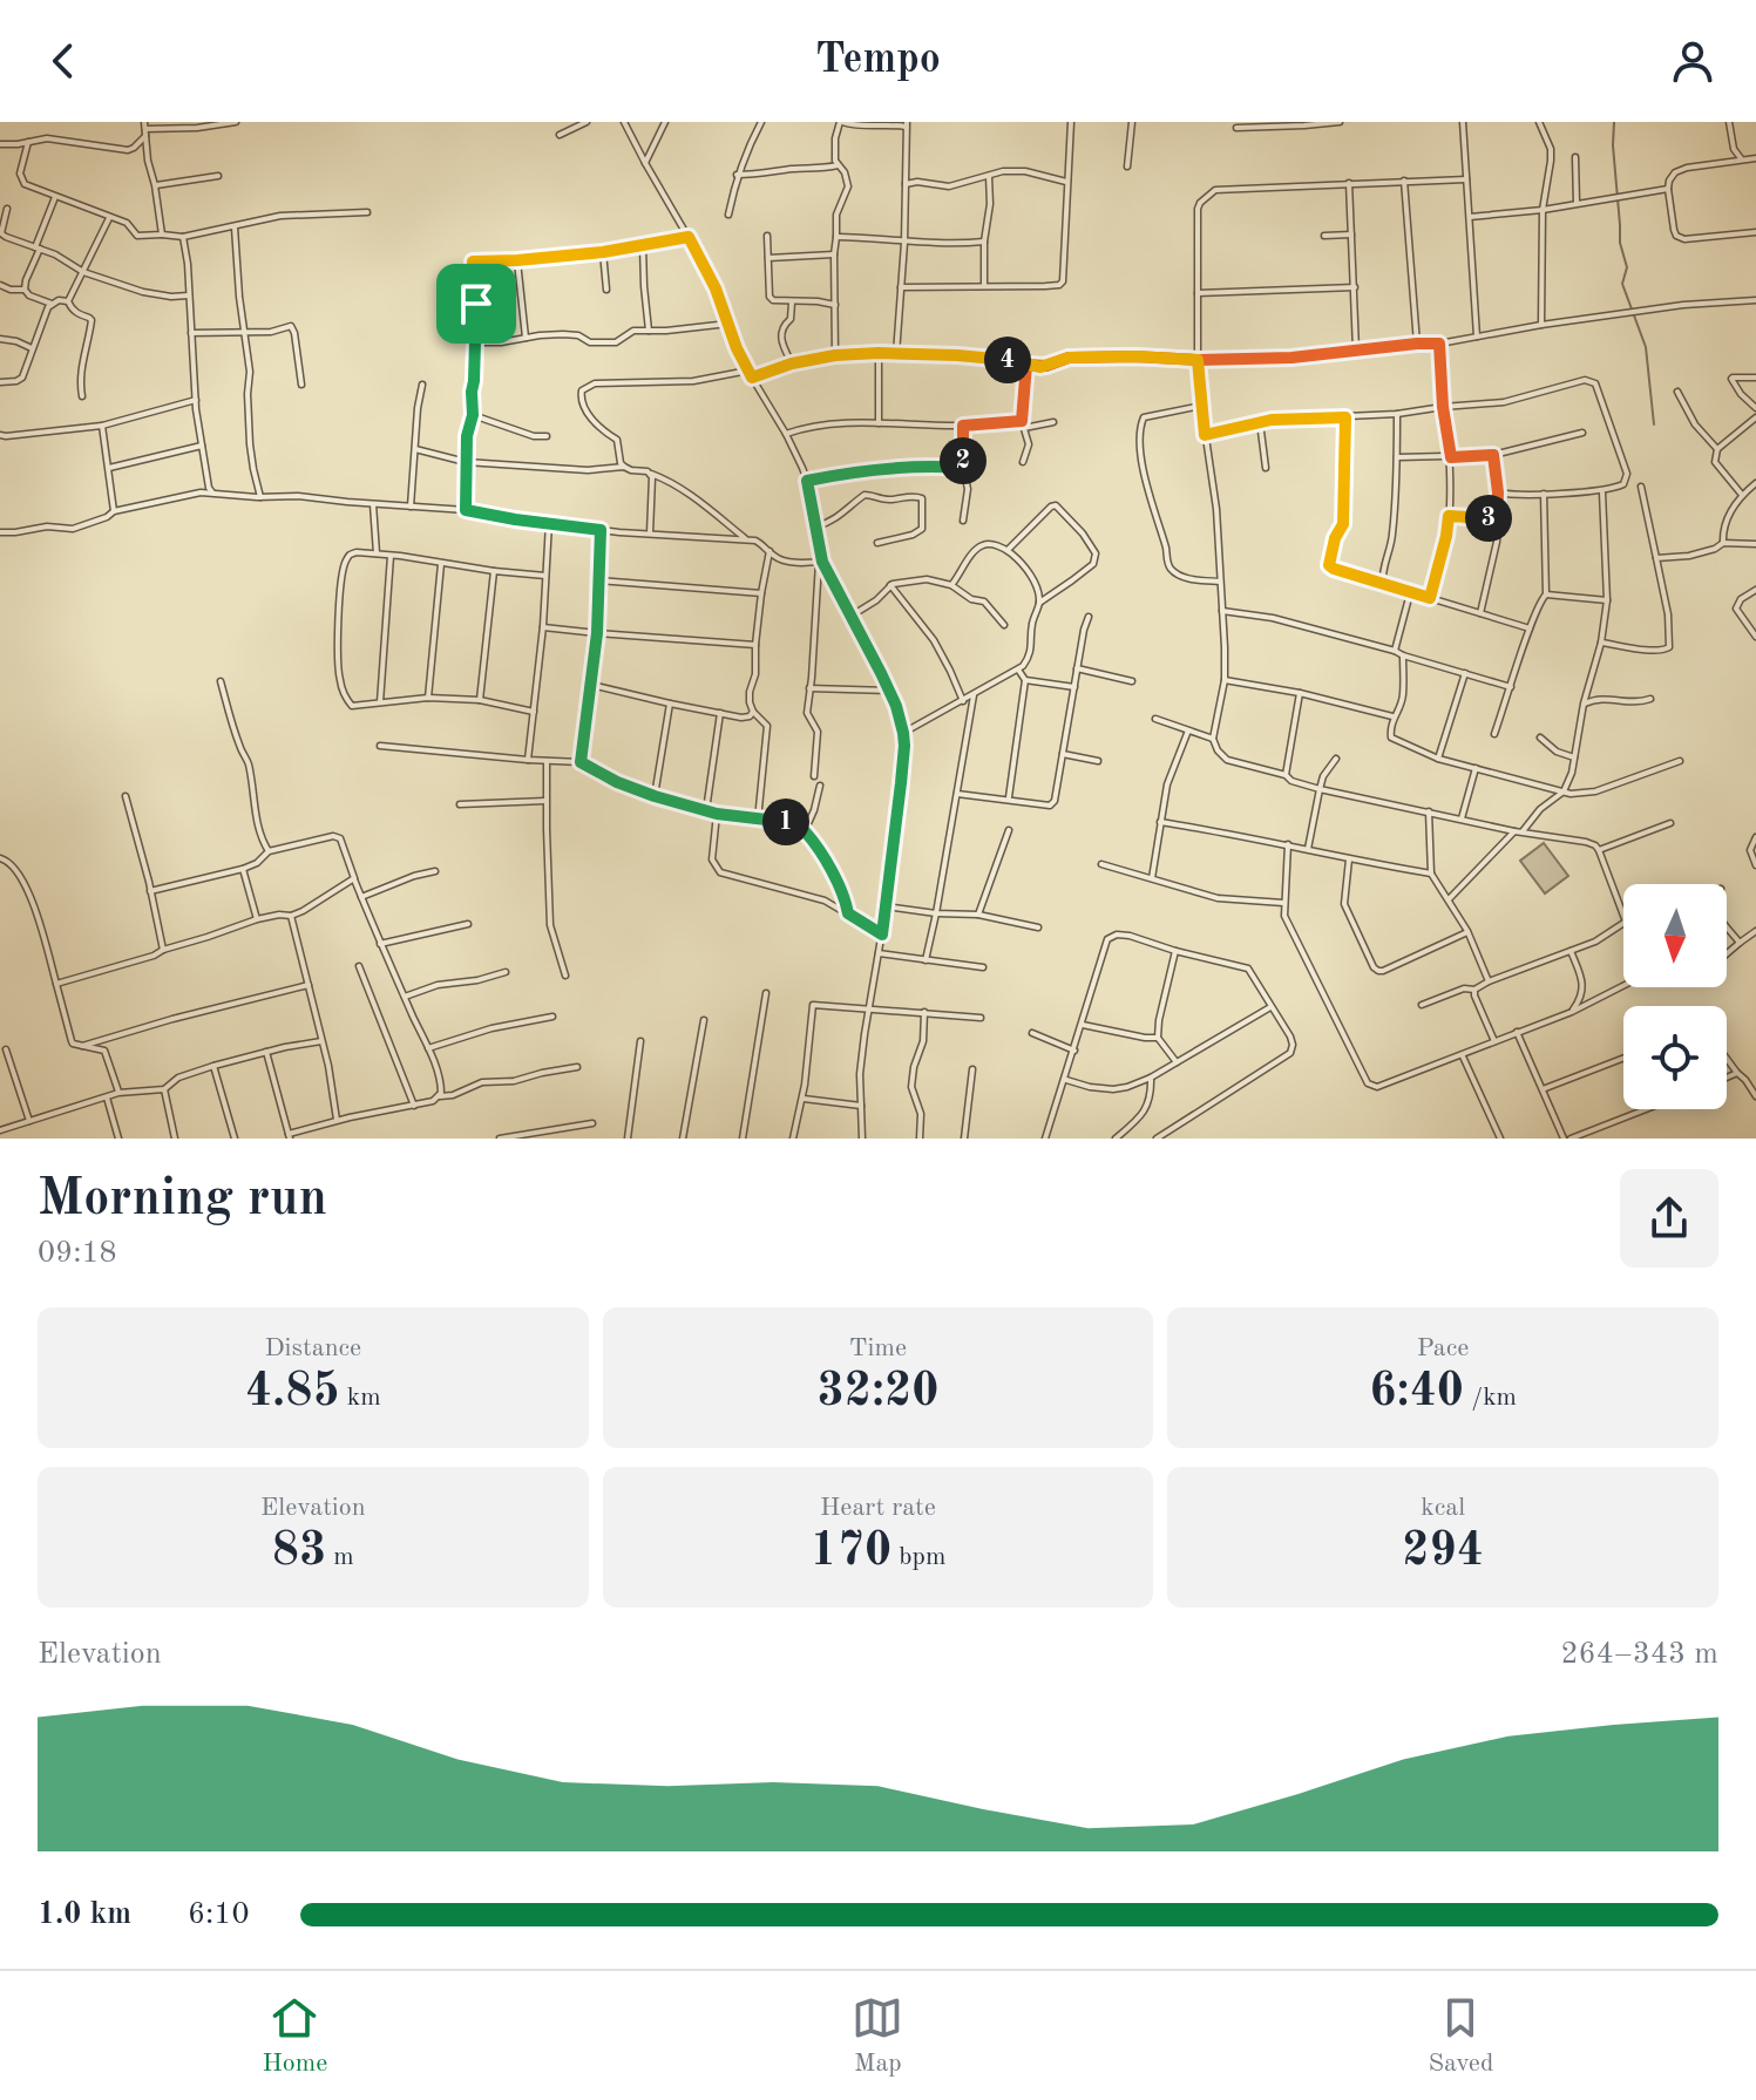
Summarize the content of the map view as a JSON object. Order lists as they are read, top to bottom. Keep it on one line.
{"north":"bottom","page":{"header":"Tempo","pins":["4","2","3","1"],"heading":["Morning run","09:18"],"stats":[["Distance","4.85 km"],["Time","32:20"],["Pace","6:40 /km"],["Elevation","83 m"],["Heart rate","170 bpm"],["kcal","294"]],"chart":["Elevation","264–343 m"],"list":[{"name":"1.0 km","note":"6:10"}],"tabs":["Home","Map","Saved"]}}
